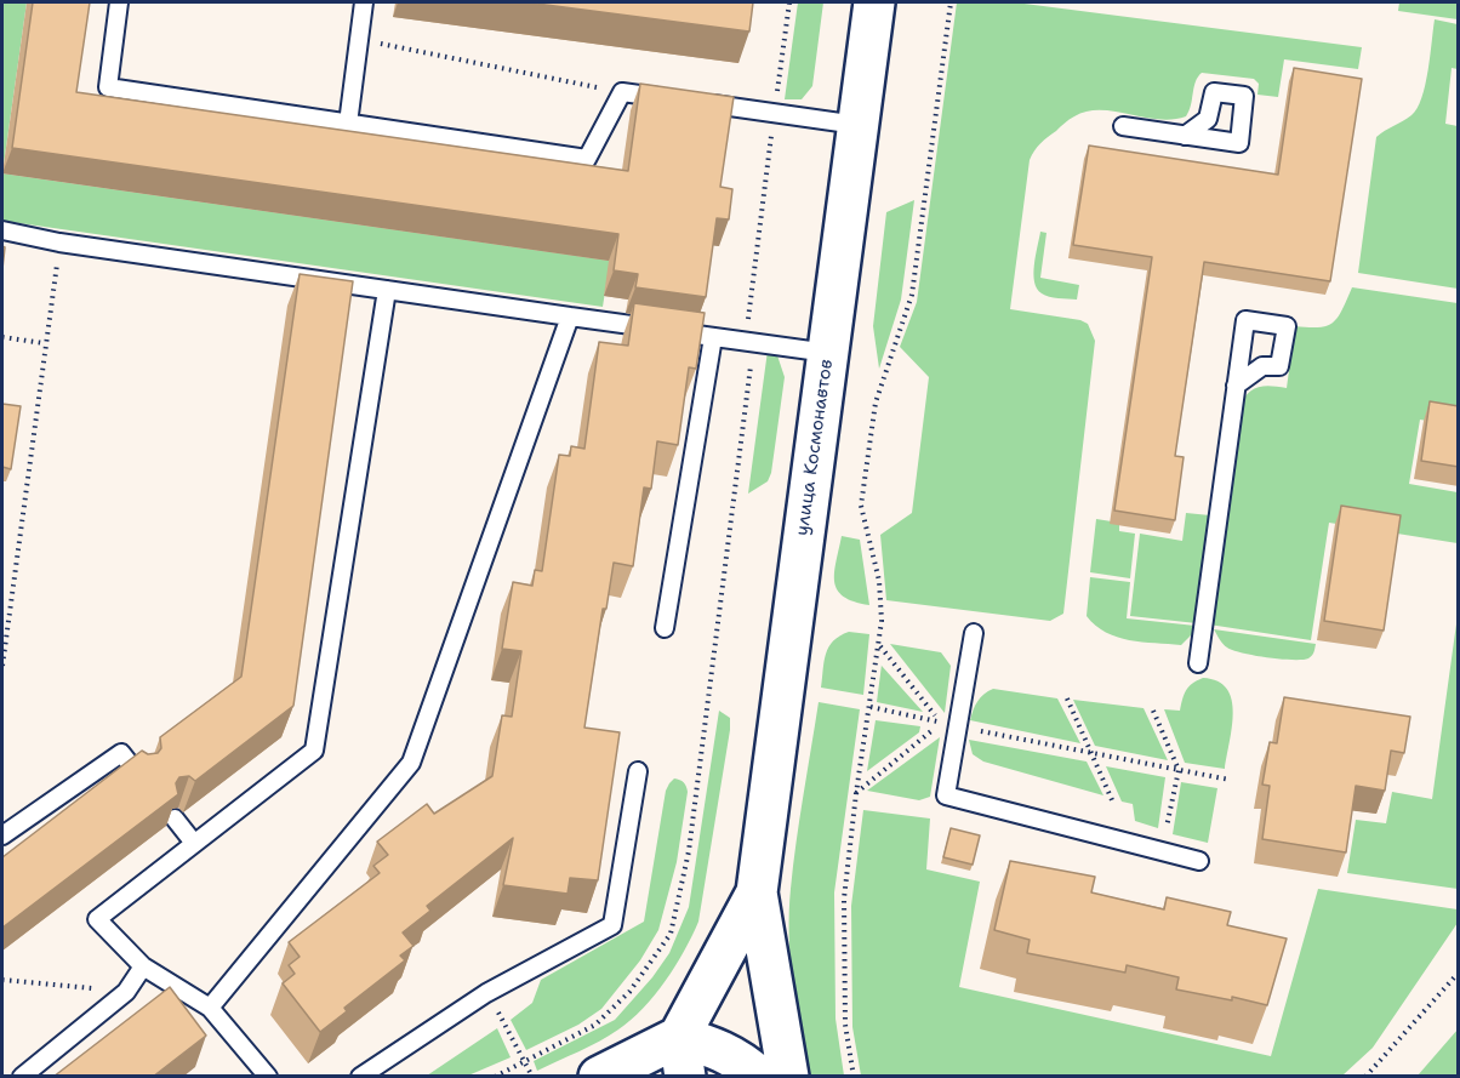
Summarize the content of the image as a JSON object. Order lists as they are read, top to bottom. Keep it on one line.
{"streets":{"main road":["улица Космонавтов"]}}
